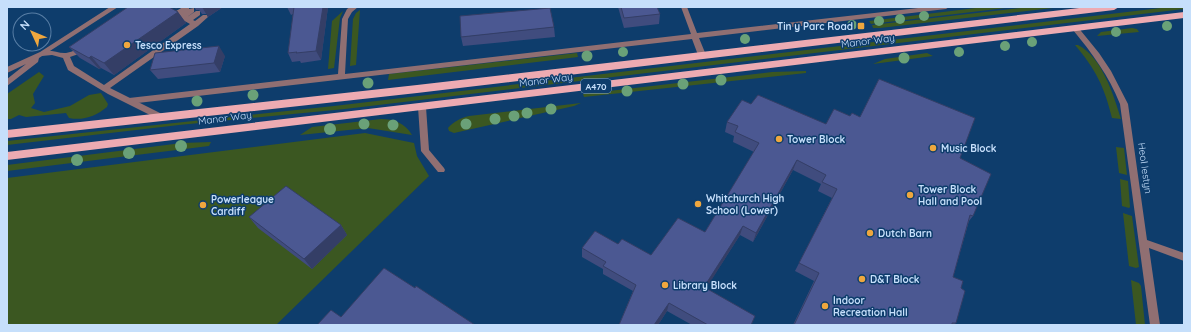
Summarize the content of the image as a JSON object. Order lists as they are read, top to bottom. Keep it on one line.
{"streets":{"highway":["Manor Way","A470"],"street":["Heol Iestyn"]},"crossings":[["Manor Way","Heol Iestyn"]],"places":{"transit":["Tin y Parc Road"],"other":["Tesco Express","Tower Block","Music Block","Tower Block Hall and Pool","Whitchurch High School (Lower)","Powerleague Cardiff","Dutch Barn","D&T Block","Library Block","Indoor Recreation Hall"]},"north":"top left"}
